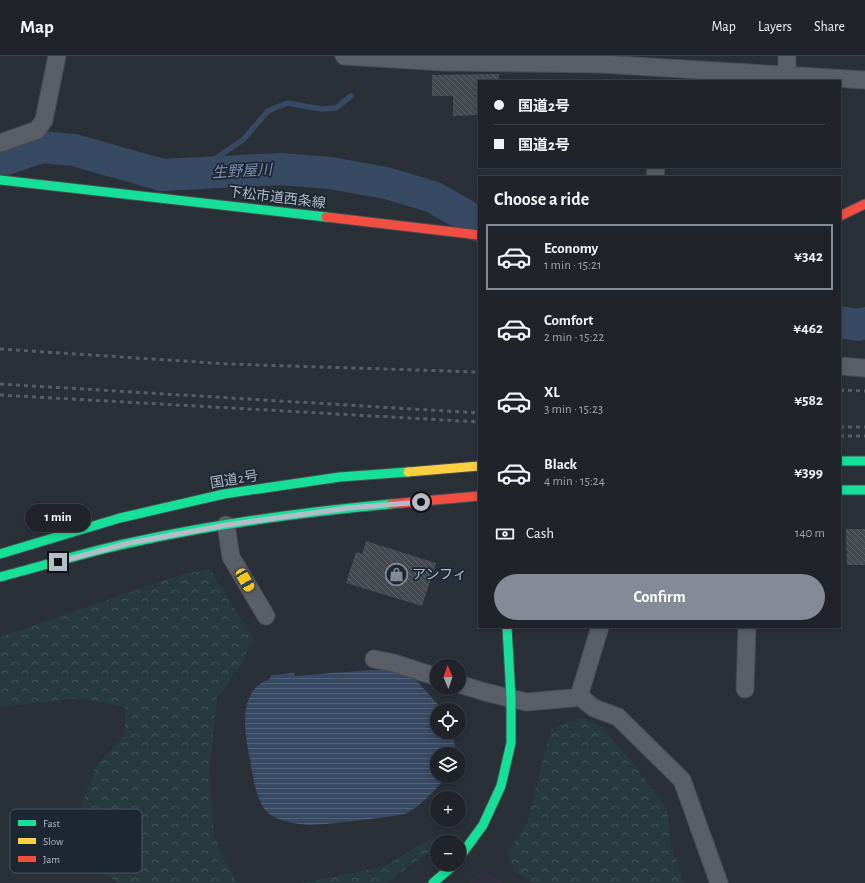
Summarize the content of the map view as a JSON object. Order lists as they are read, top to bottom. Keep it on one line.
{"streets":{"main road":["下松市道西条線","国道2号"]},"water":["生野屋川"],"places":{"shop":["アンフィ"]},"legend":["Fast","Slow","Jam"],"north":"top","page":{"header":"Map","nav":["Map","Layers","Share"],"banner":["国道2号","国道2号"],"heading":"Choose a ride","list":[{"name":"Economy","note":"1 min · 15:21","value":"¥342"},{"name":"Comfort","note":"2 min · 15:22","value":"¥462"},{"name":"XL","note":"3 min · 15:23","value":"¥582"},{"name":"Black","note":"4 min · 15:24","value":"¥399"}],"bubble":"1 min","pay":["Cash","140 m"],"buttons":"Confirm","map_buttons":["+","−"]}}
